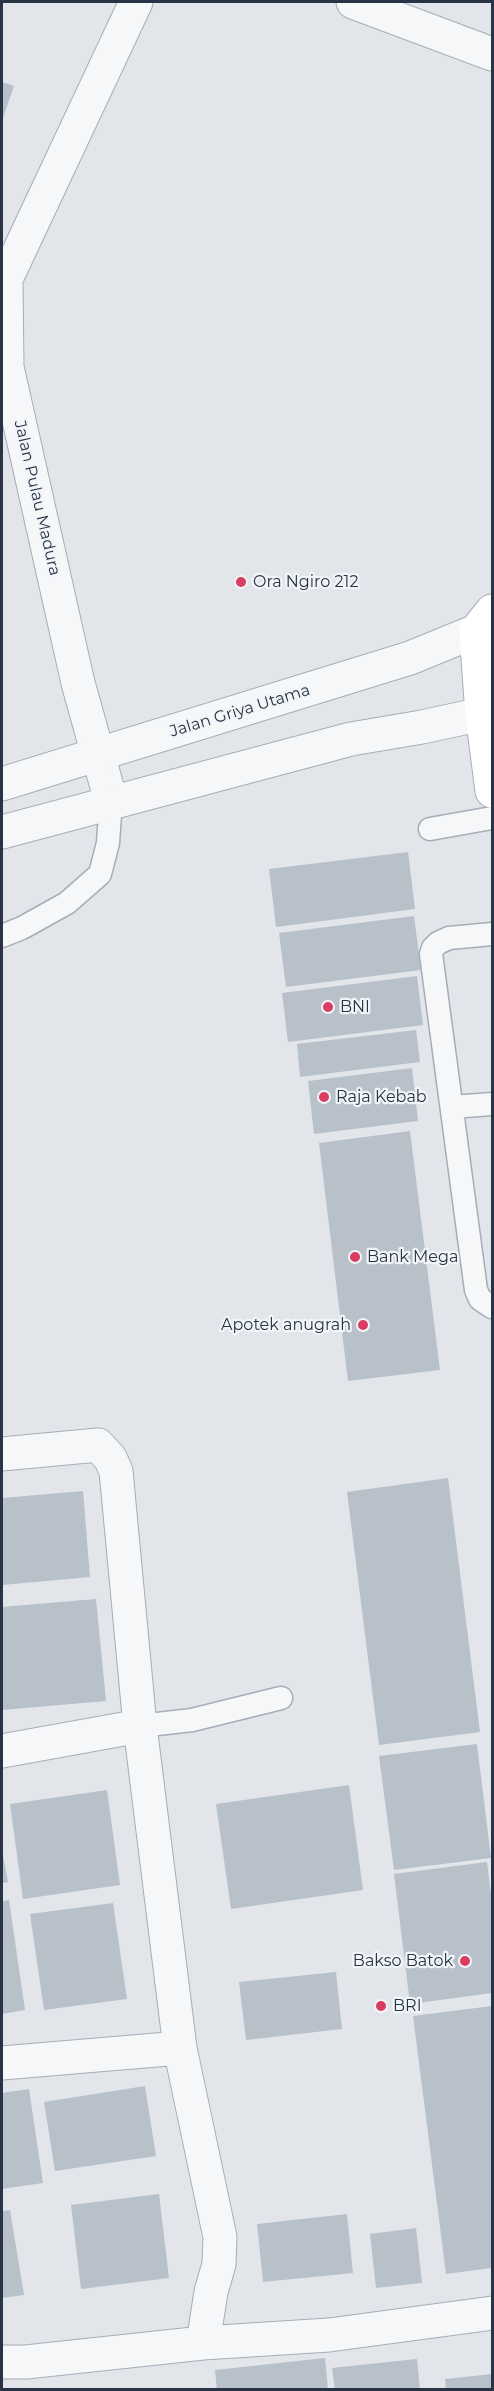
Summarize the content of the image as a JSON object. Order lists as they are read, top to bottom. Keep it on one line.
{"streets":{"street":["Jalan Pulau Madura","Jalan Griya Utama"]},"crossings":[["Jalan Pulau Madura","Jalan Griya Utama"]],"places":["Ora Ngiro 212","BNI","Raja Kebab","Bank Mega","Apotek anugrah","Bakso Batok","BRI"]}
